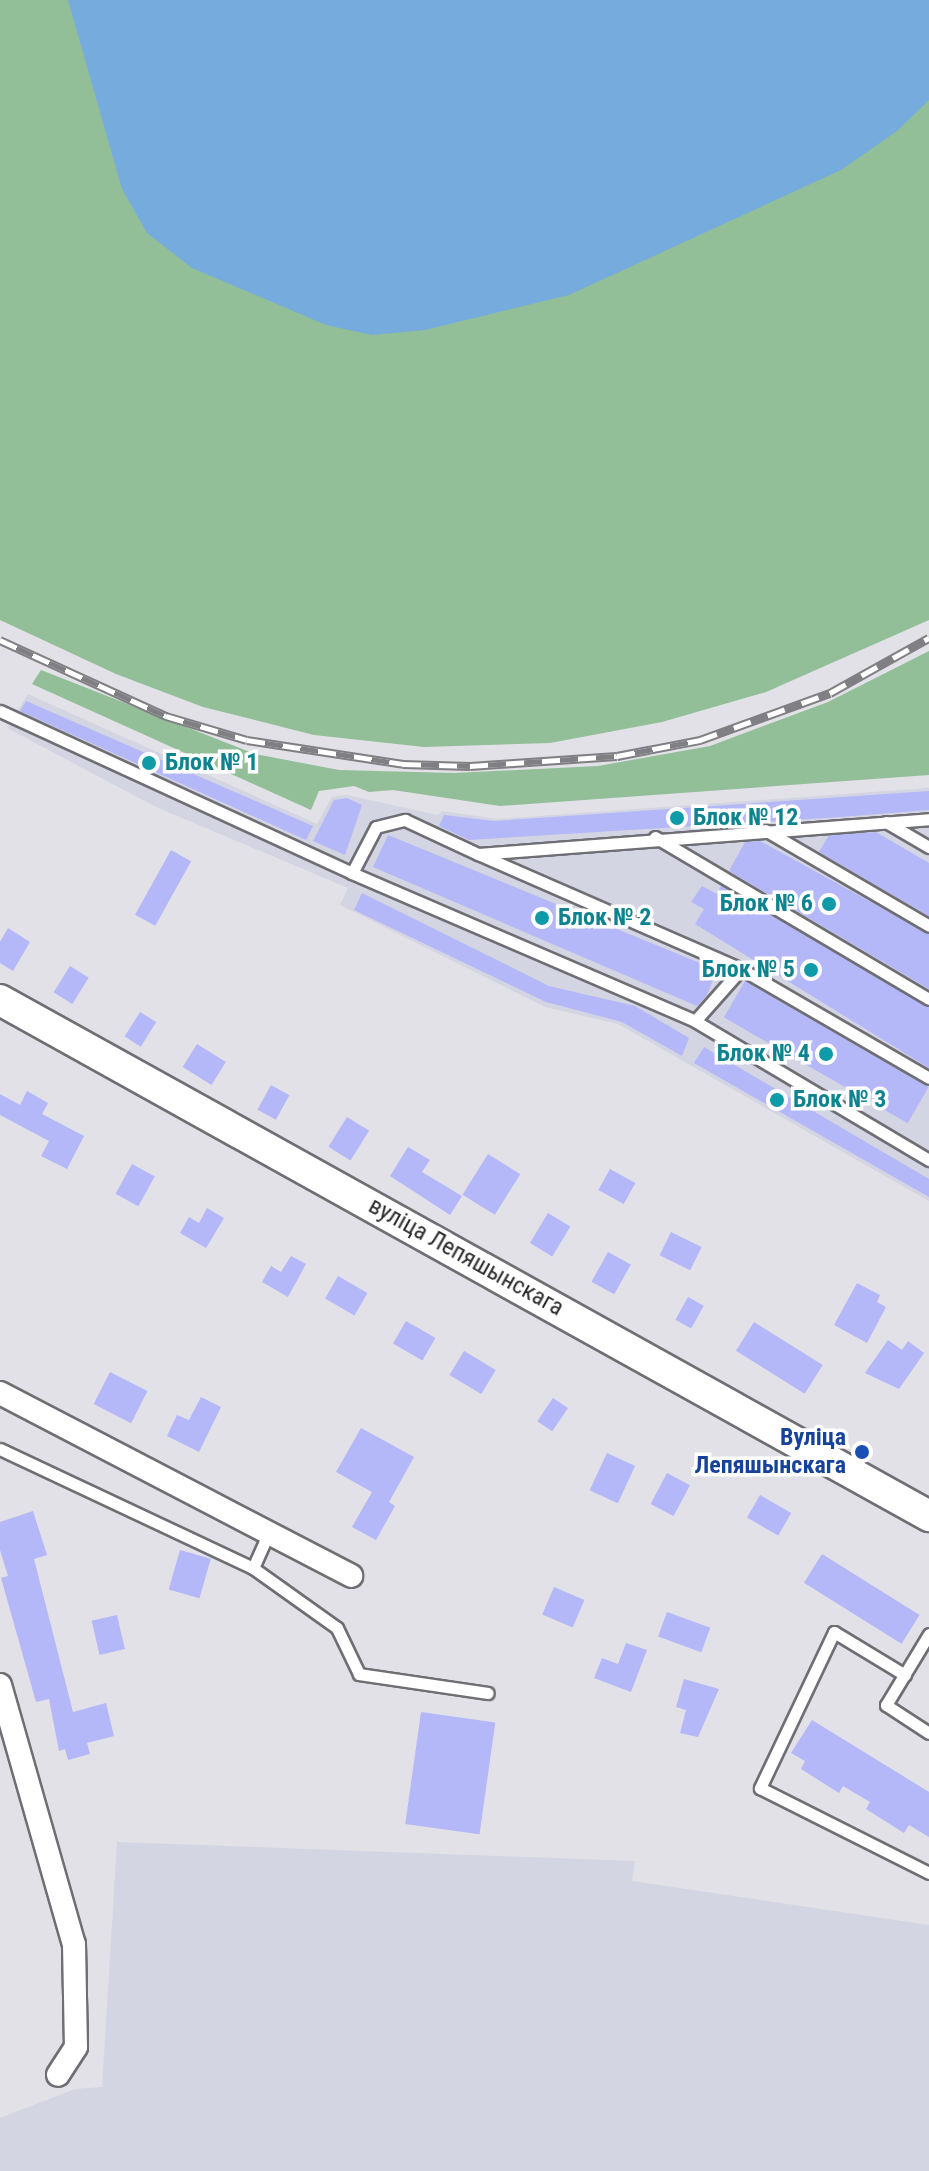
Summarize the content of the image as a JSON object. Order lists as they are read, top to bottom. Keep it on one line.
{"streets":{"street":["вуліца Лепяшынскага"]},"places":["Блок № 1","Блок № 12","Блок № 6","Блок № 2","Блок № 5","Блок № 4","Блок № 3","Вуліца Лепяшынскага"]}
